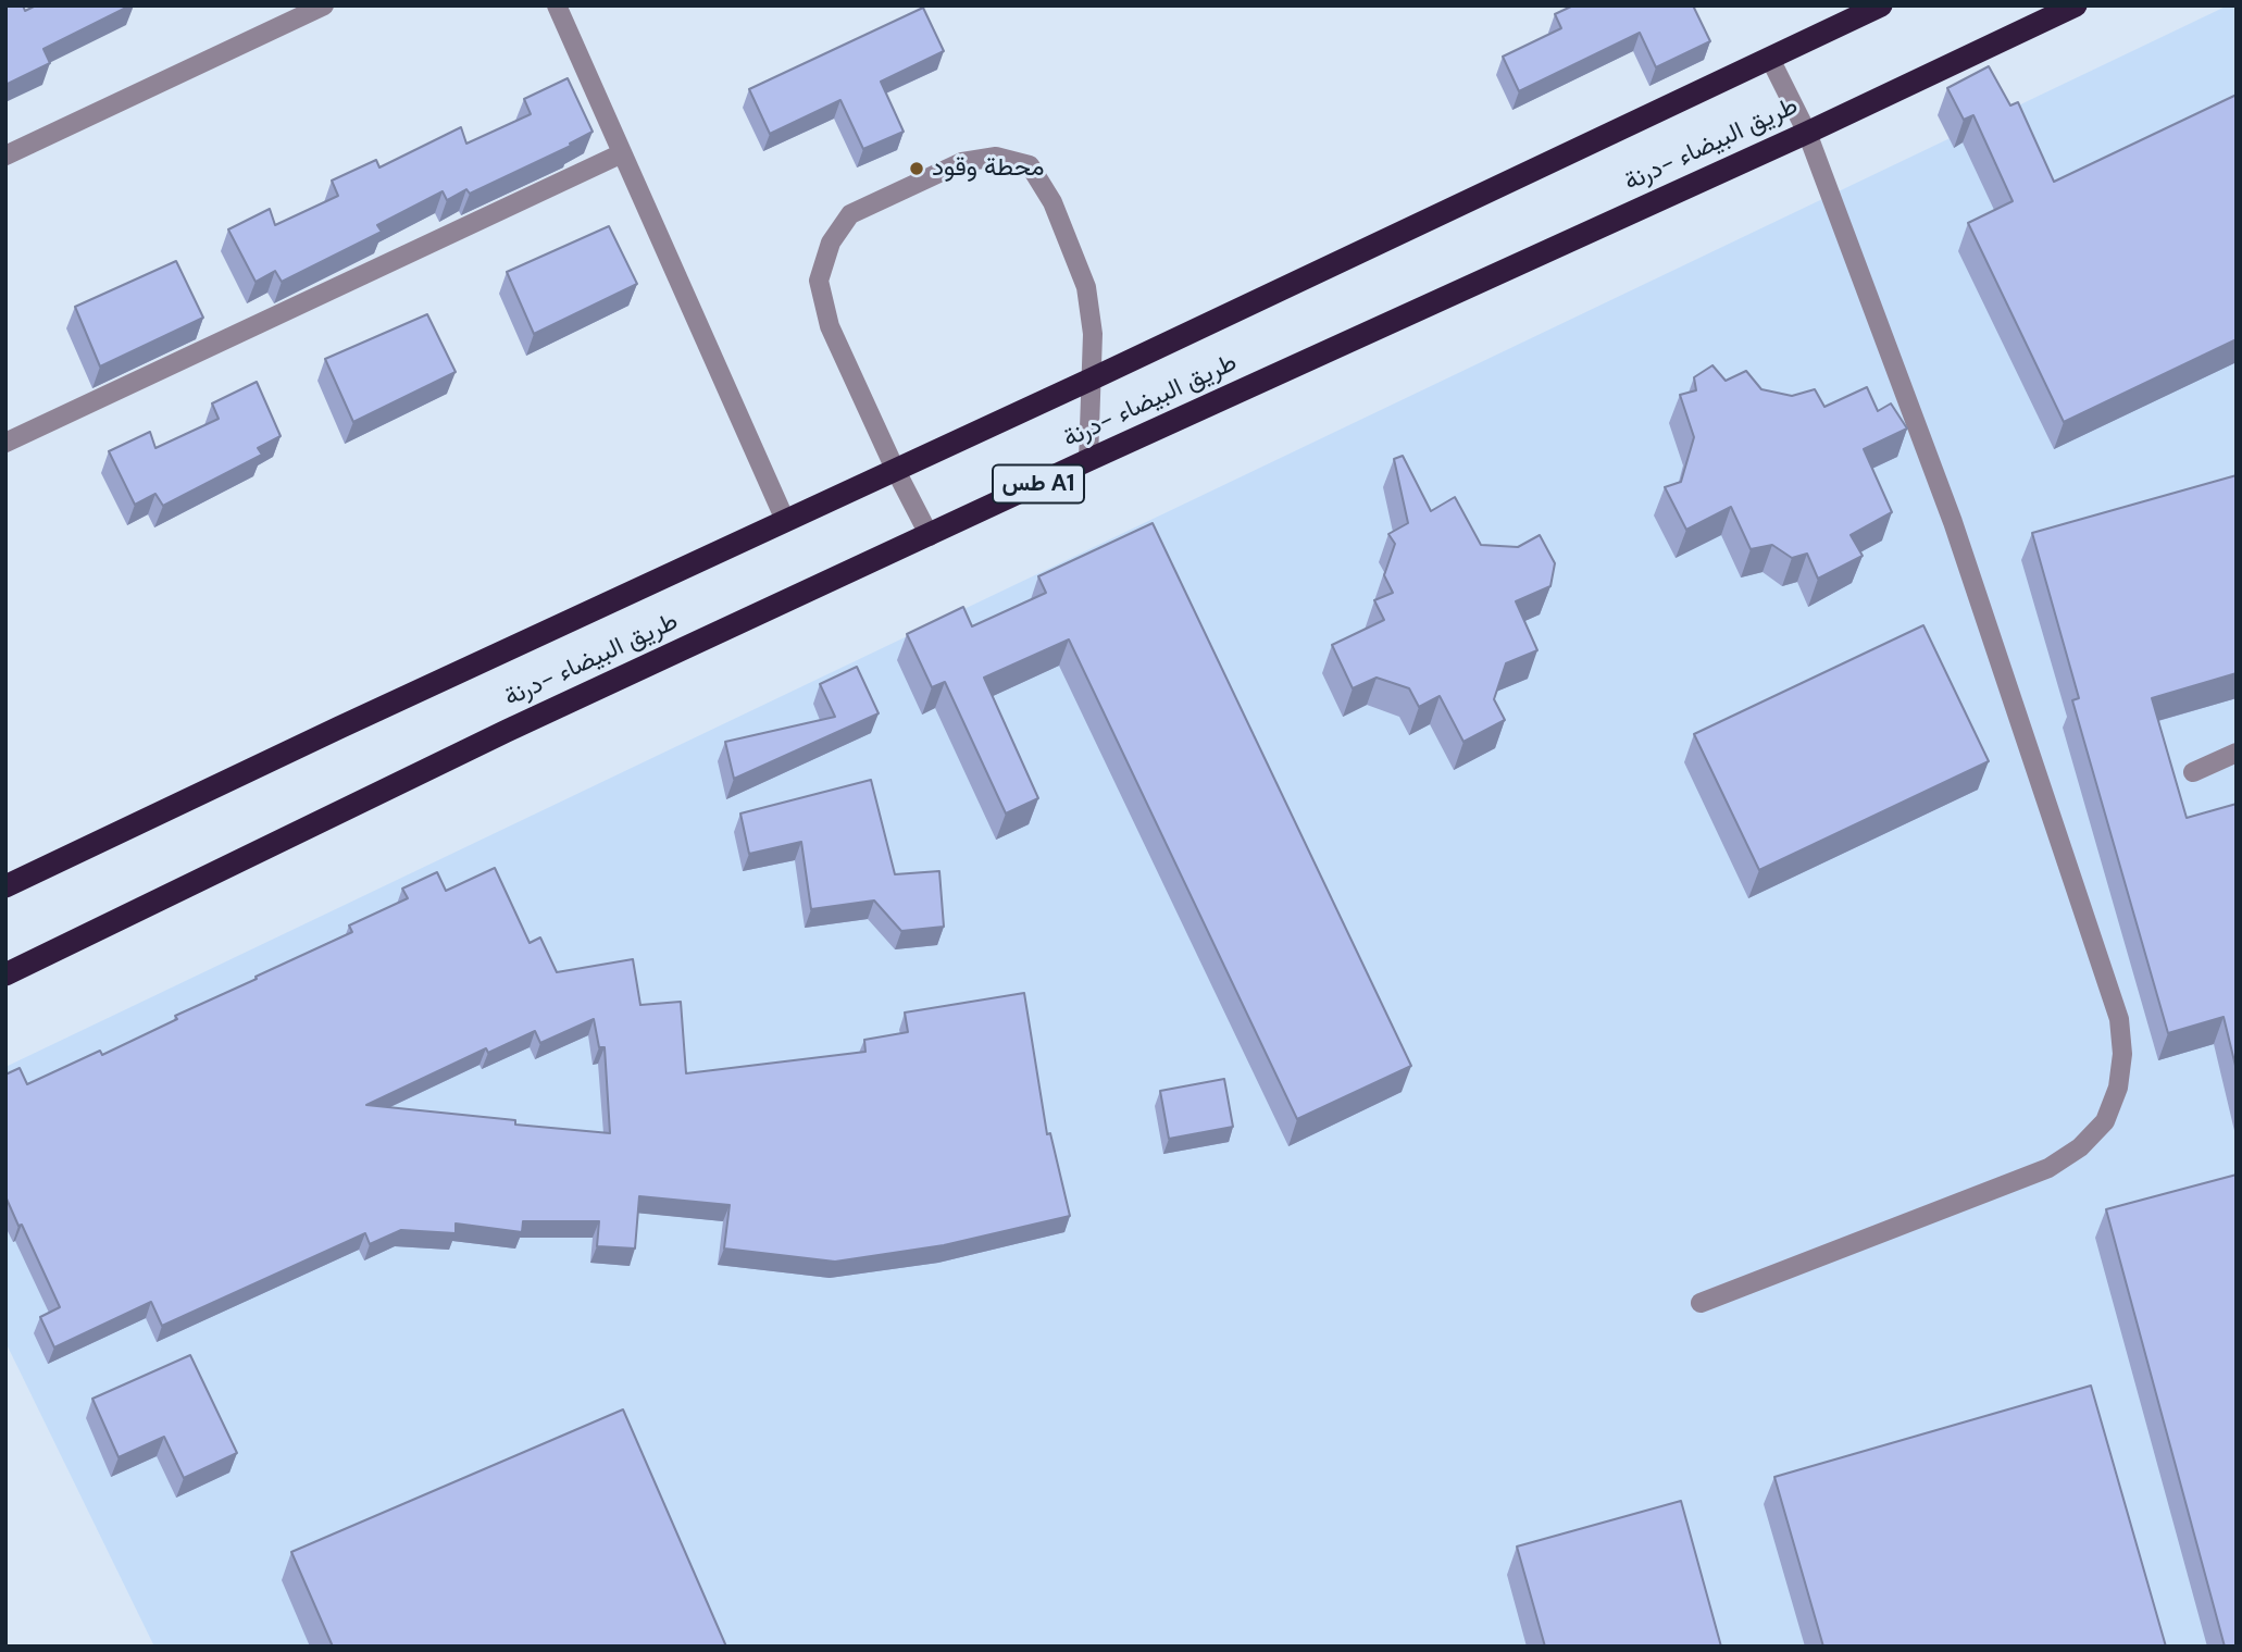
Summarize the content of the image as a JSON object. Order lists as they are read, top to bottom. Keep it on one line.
{"streets":{"highway":["طريق البيضاء -درنة","طس A1"]},"places":["محطة وقود"]}
